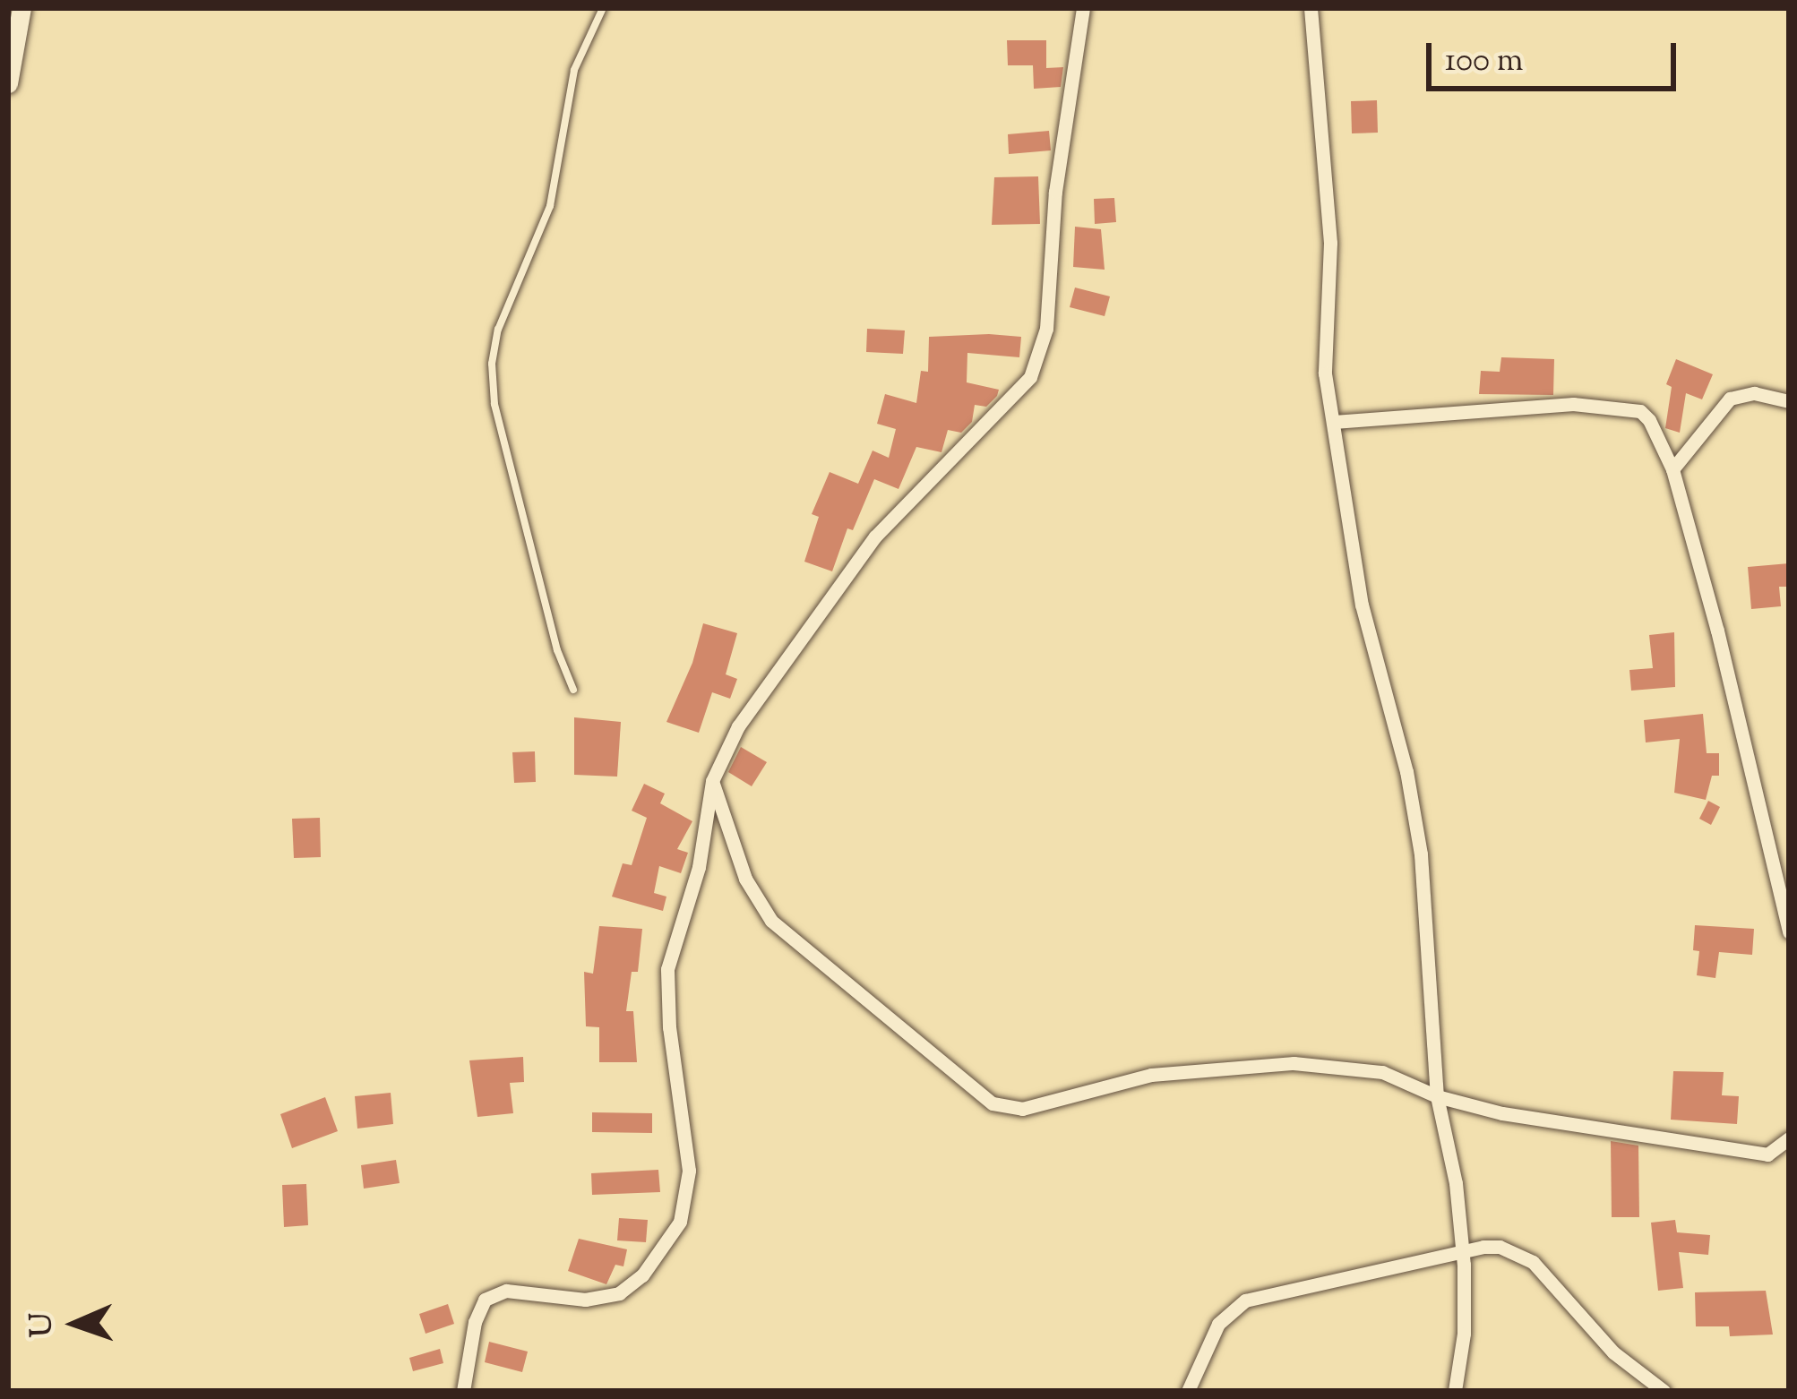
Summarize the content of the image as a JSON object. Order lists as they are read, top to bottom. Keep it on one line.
{"scale_bar":"100 m","north":"left"}
